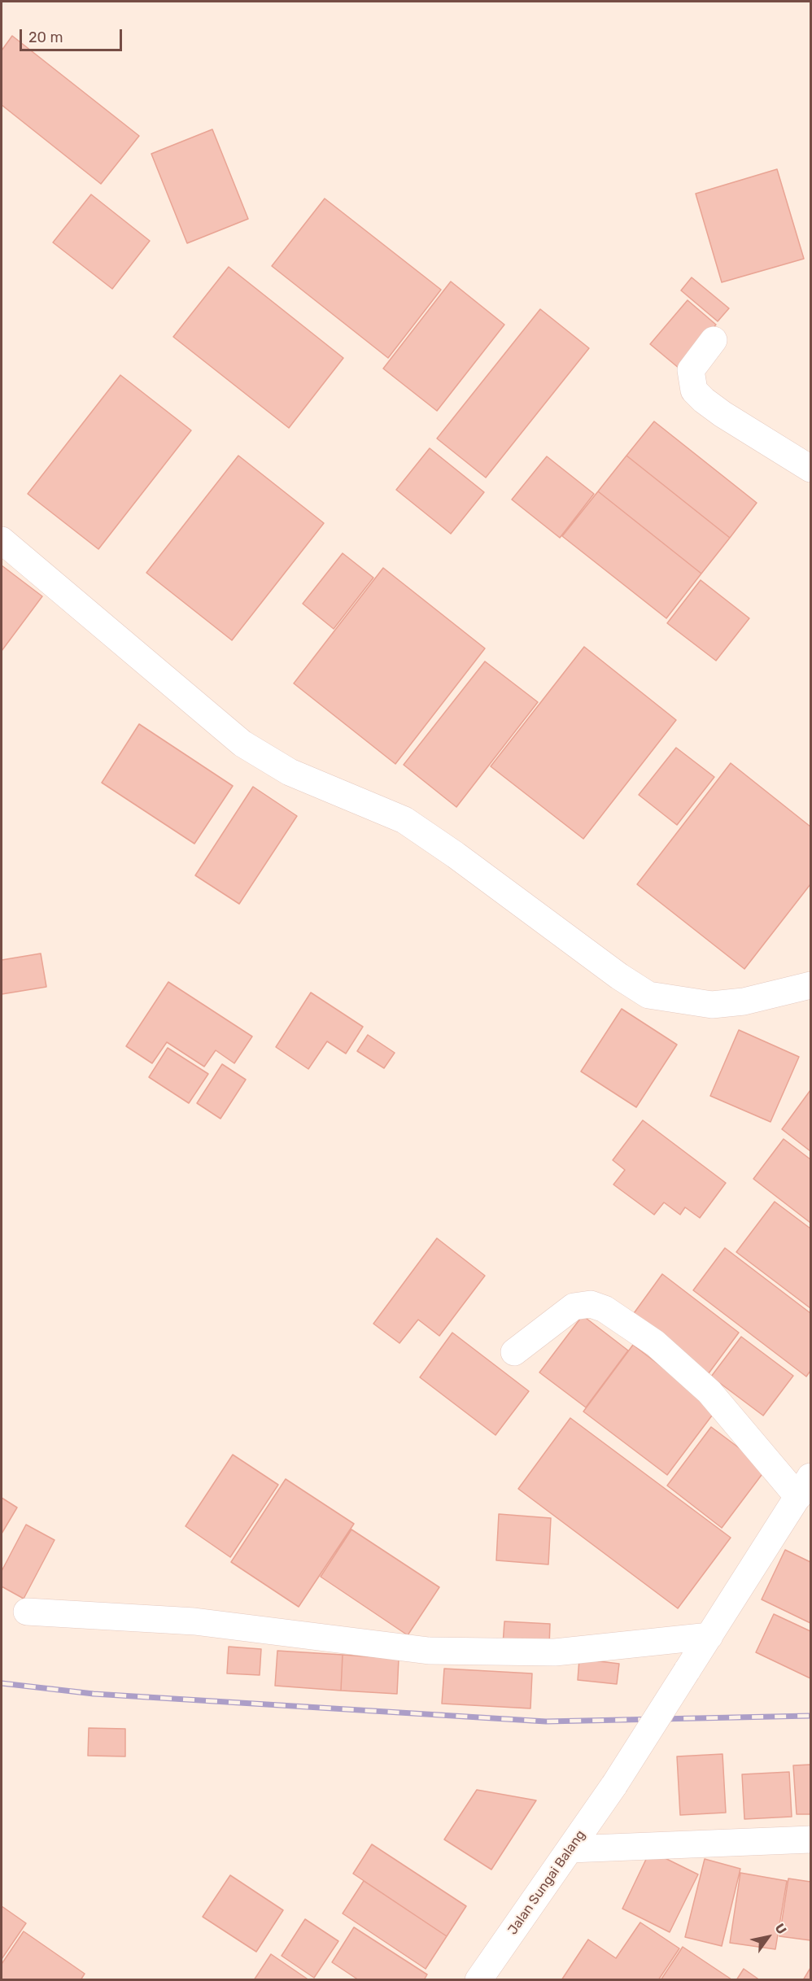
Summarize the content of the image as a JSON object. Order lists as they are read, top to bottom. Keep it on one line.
{"streets":{"street":["Jalan Sungai Balang"]},"scale_bar":"20 m","north":"top right"}
